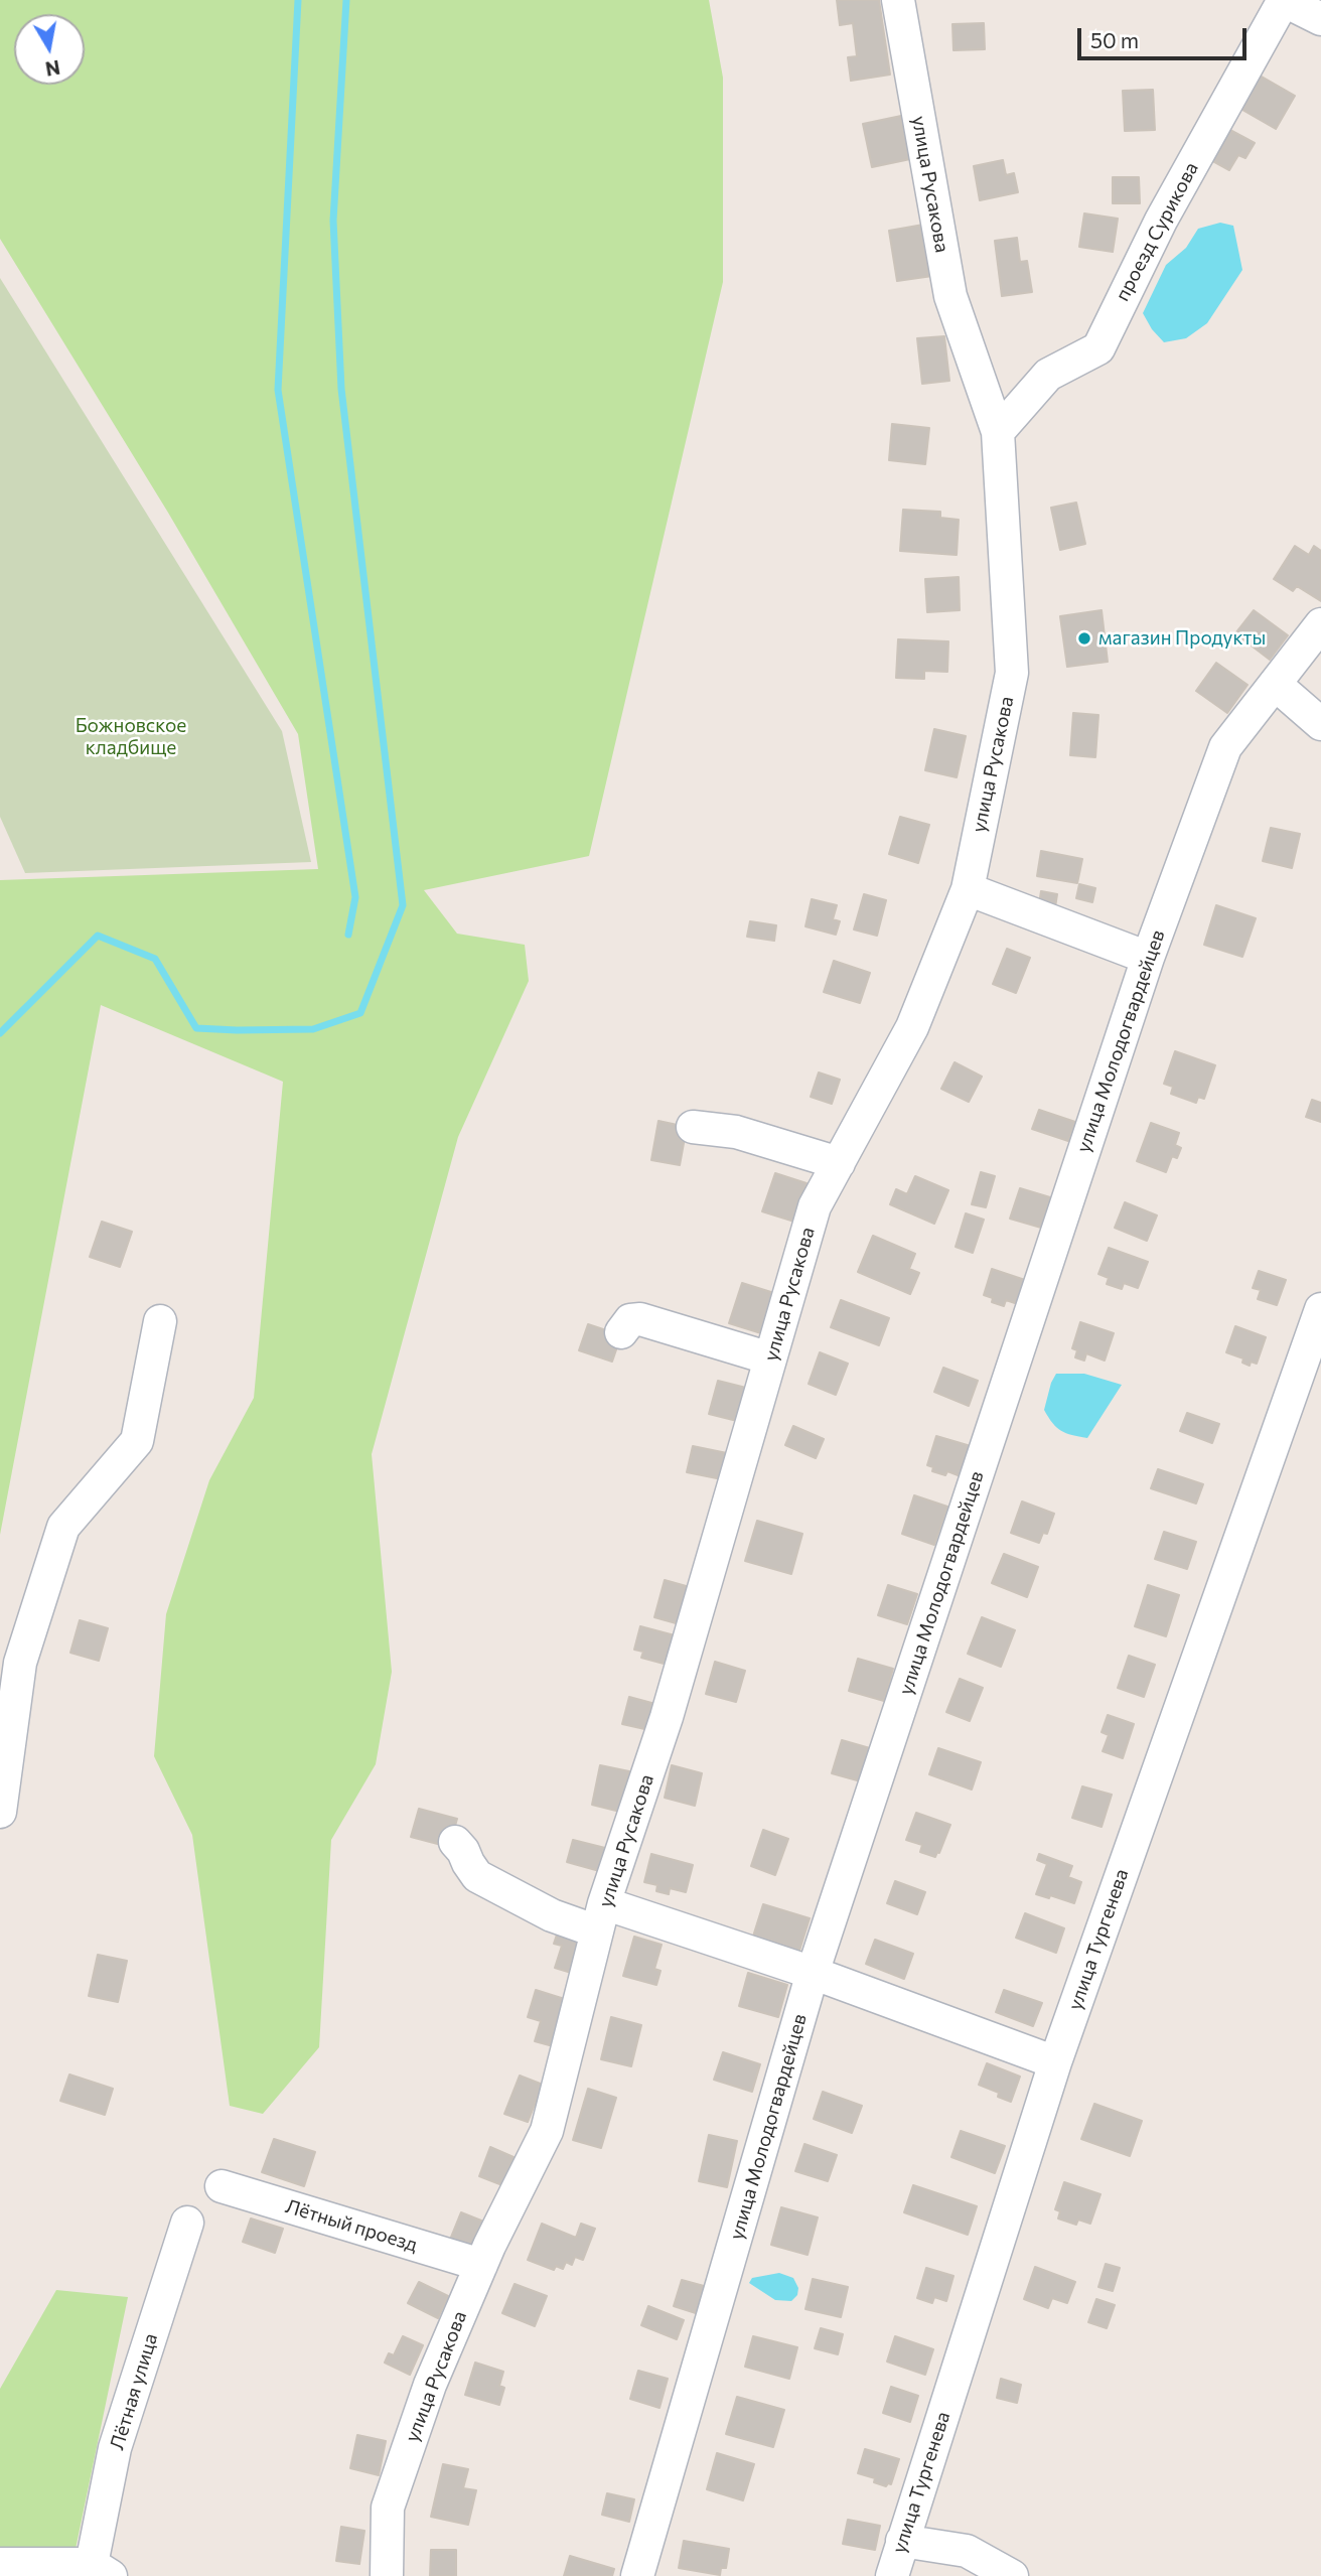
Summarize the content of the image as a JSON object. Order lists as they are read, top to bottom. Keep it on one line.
{"streets":{"street":["улица Русакова","проезд Сурикова","улица Молодогвардейцев","улица Тургенева","Лётный проезд","Лётная улица"]},"crossings":[["улица Русакова","проезд Сурикова"],["улица Русакова","Лётный проезд"]],"parks":["Божновское кладбище"],"places":["магазин Продукты"],"scale_bar":"50 m","north":"bottom"}
